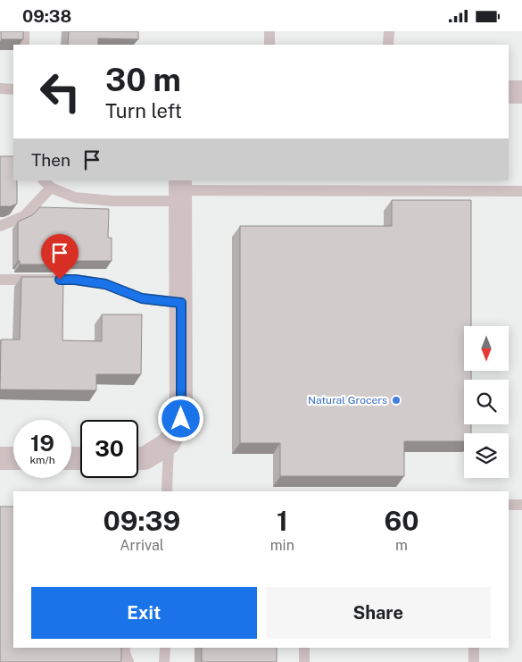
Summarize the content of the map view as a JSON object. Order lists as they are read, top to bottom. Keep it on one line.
{"places":["Natural Grocers"],"north":"bottom","page":{"status":"09:38","turn":["30 m","Turn left"],"then":"Then","speed":"19 km/h","limit":"30","eta":["09:39","Arrival","1","min","60","m"],"buttons":["Exit","Share"]}}
